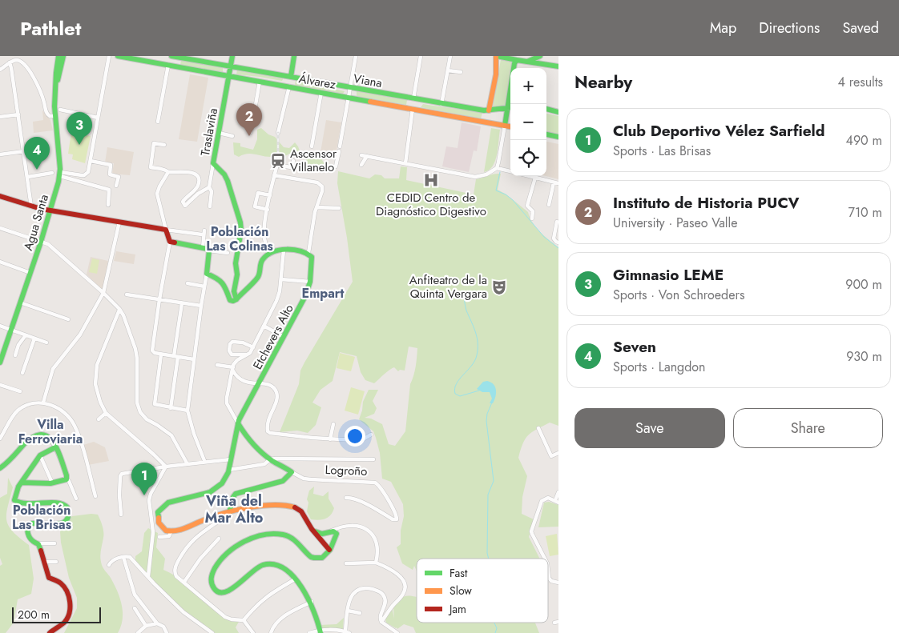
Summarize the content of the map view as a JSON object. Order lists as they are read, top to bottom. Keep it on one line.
{"streets":{"street":["Viana","Álvarez","Traslaviña","Agua Santa","Etchevers Alto","Logroño"]},"crossings":[["Viana","Traslaviña"],["Álvarez","Traslaviña"],["Etchevers Alto","Logroño"]],"districts":["Población Las Colinas","Empart","Villa Ferroviaria","Viña del Mar Alto","Población Las Brisas"],"places":{"station":["Ascensor Villanelo"],"hospital":["CEDID Centro de Diagnóstico Digestivo"],"theatre":["Anfiteatro de la Quinta Vergara"]},"legend":["Fast","Slow","Jam"],"scale_bar":"200 m","page":{"header":"Pathlet","nav":["Map","Directions","Saved"],"heading":["Nearby","4 results"],"map_buttons":["+","−"],"pins":["2","3","4","1"],"list":[{"mark":"1","name":"Club Deportivo Vélez Sarfield","note":"Sports · Las Brisas","value":"490 m"},{"mark":"2","name":"Instituto de Historia PUCV","note":"University · Paseo Valle","value":"710 m"},{"mark":"3","name":"Gimnasio LEME","note":"Sports · Von Schroeders","value":"900 m"},{"mark":"4","name":"Seven","note":"Sports · Langdon","value":"930 m"}],"buttons":["Save","Share"],"scale":"200 m"}}
